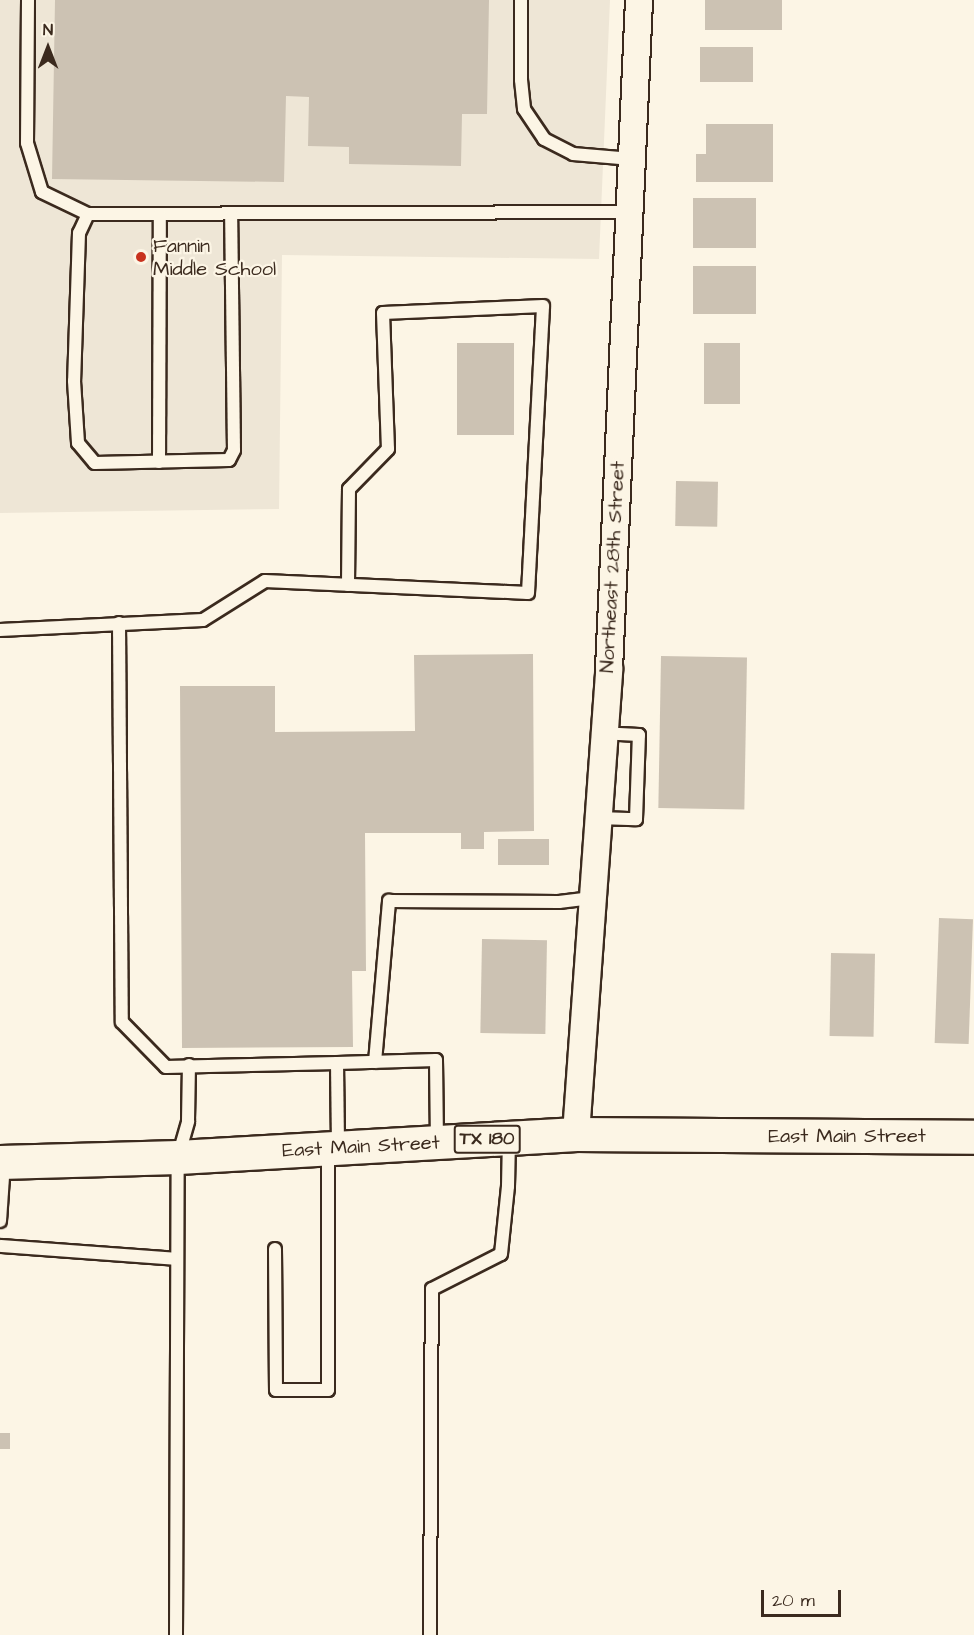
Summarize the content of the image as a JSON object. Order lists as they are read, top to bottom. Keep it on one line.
{"streets":{"main road":["East Main Street","TX 180"],"street":["Northeast 28th Street"]},"crossings":[["Northeast 28th Street","East Main Street"]],"places":["Fannin Middle School"],"scale_bar":"20 m","north":"top"}
